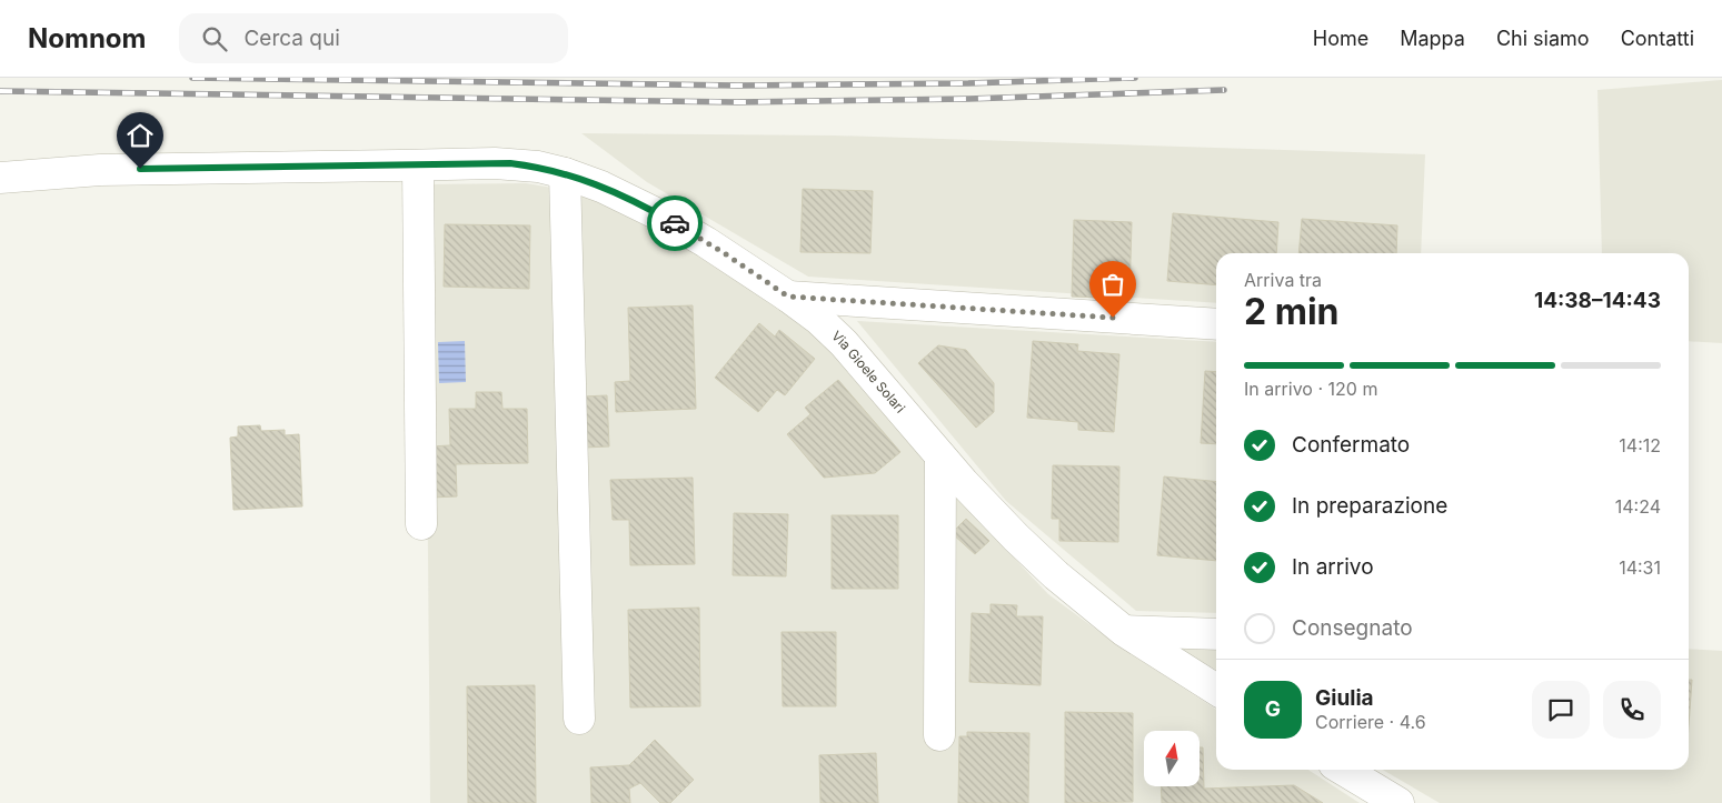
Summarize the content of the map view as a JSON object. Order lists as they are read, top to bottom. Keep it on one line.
{"streets":{"street":["Via Gioele Solari"]},"north":"top","page":{"header":"Nomnom","search":"Cerca qui","nav":["Home","Mappa","Chi siamo","Contatti"],"heading":["2 min","Arriva tra","14:38–14:43"],"panel":["Giulia","Corriere · 4.6"],"bar":"In arrivo · 120 m","list":[["Confermato","14:12"],["In preparazione","14:24"],["In arrivo","14:31"],"Consegnato"],"round":"G"}}
